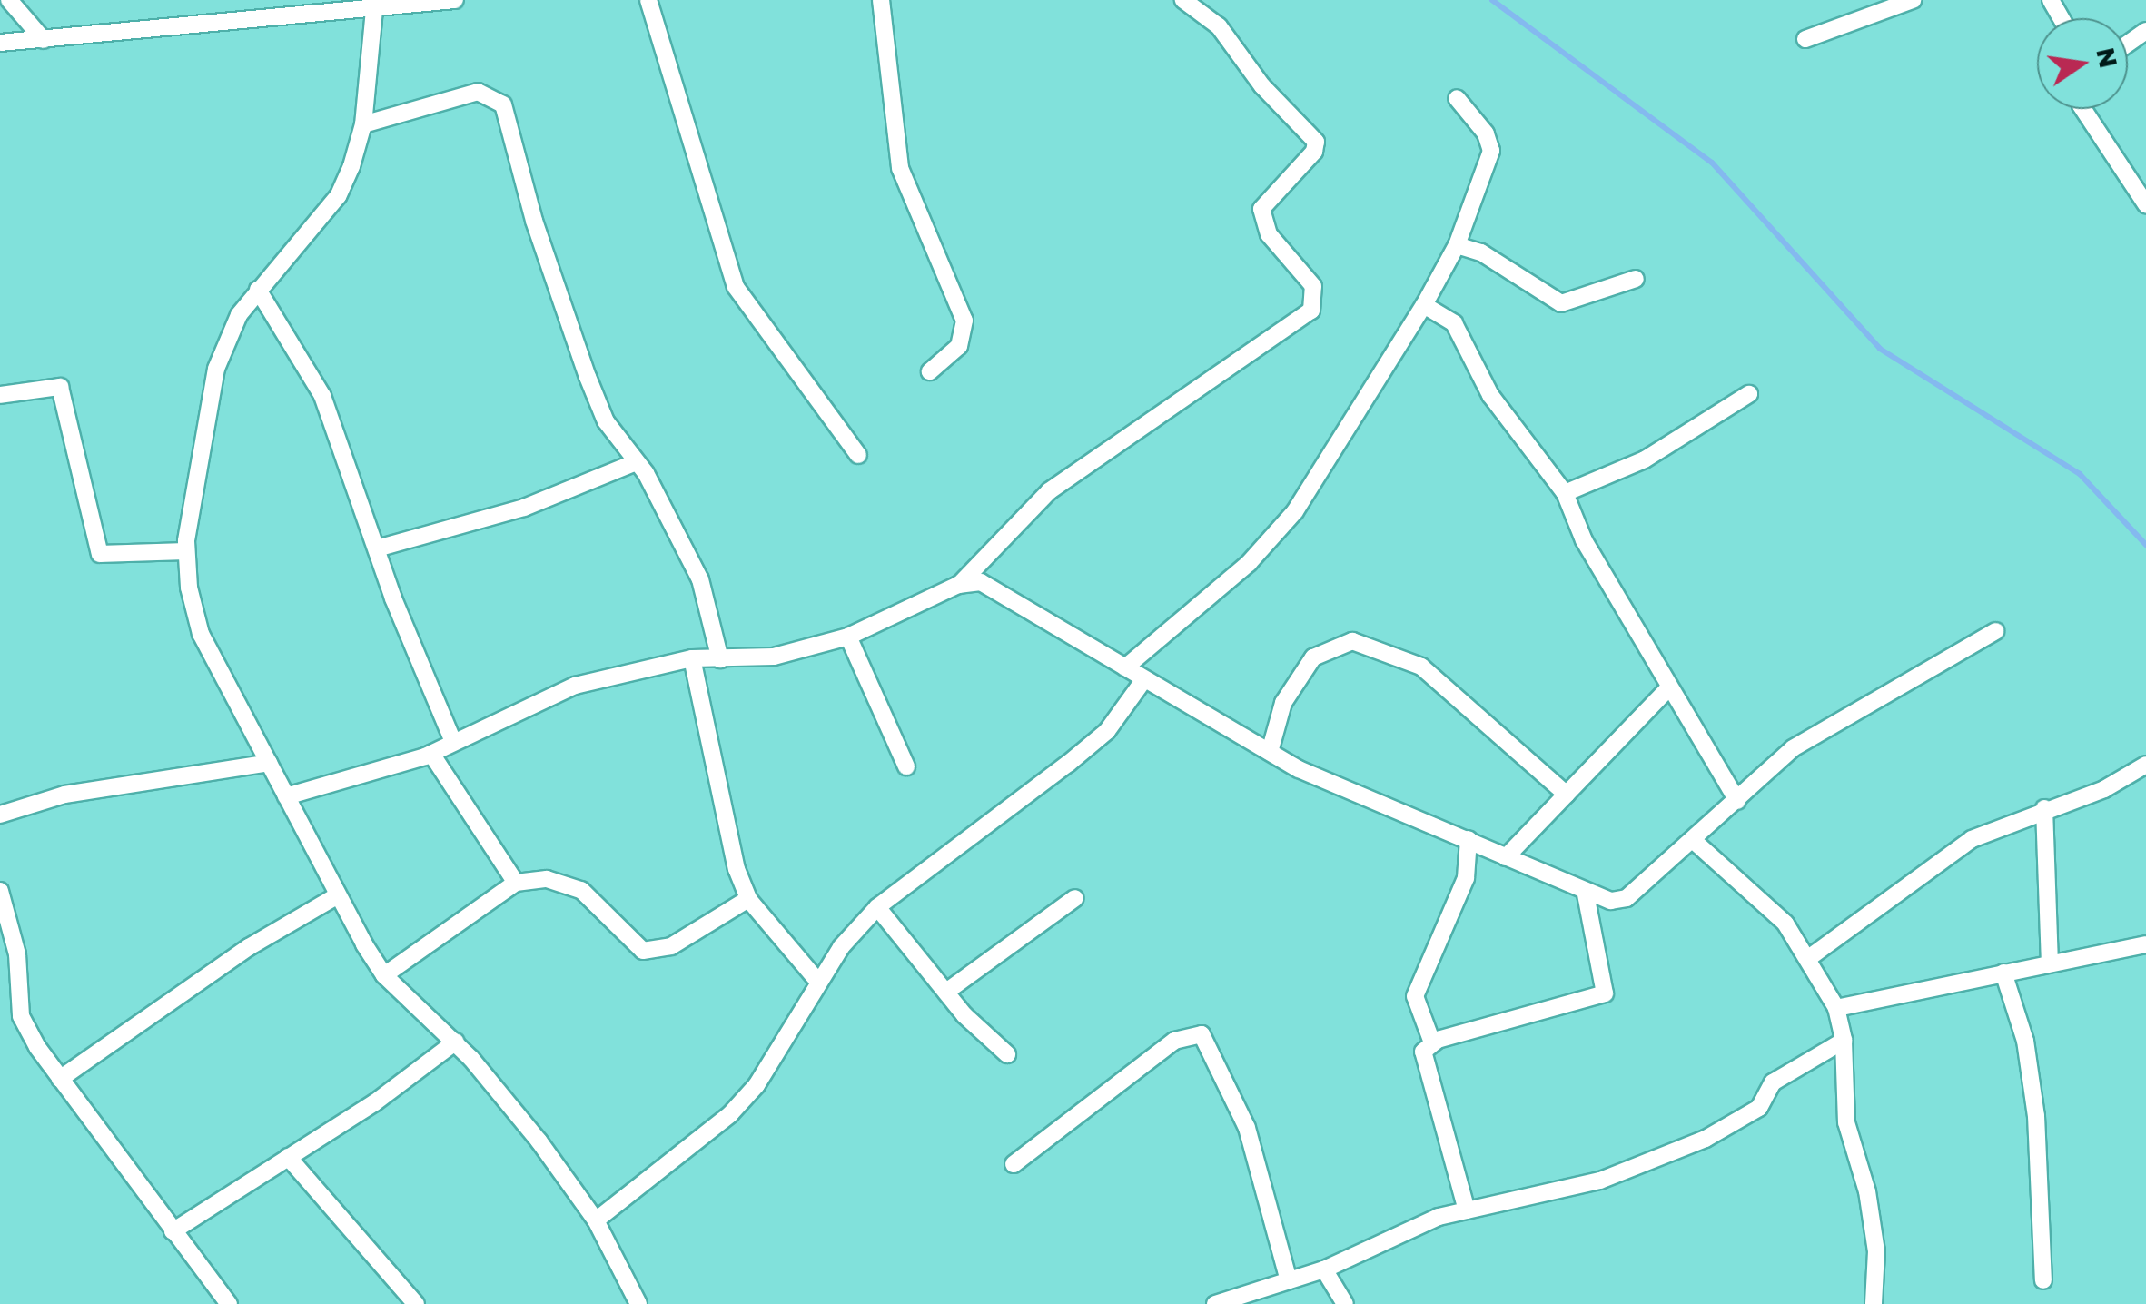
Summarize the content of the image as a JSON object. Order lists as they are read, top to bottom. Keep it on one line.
{"north":"right"}
